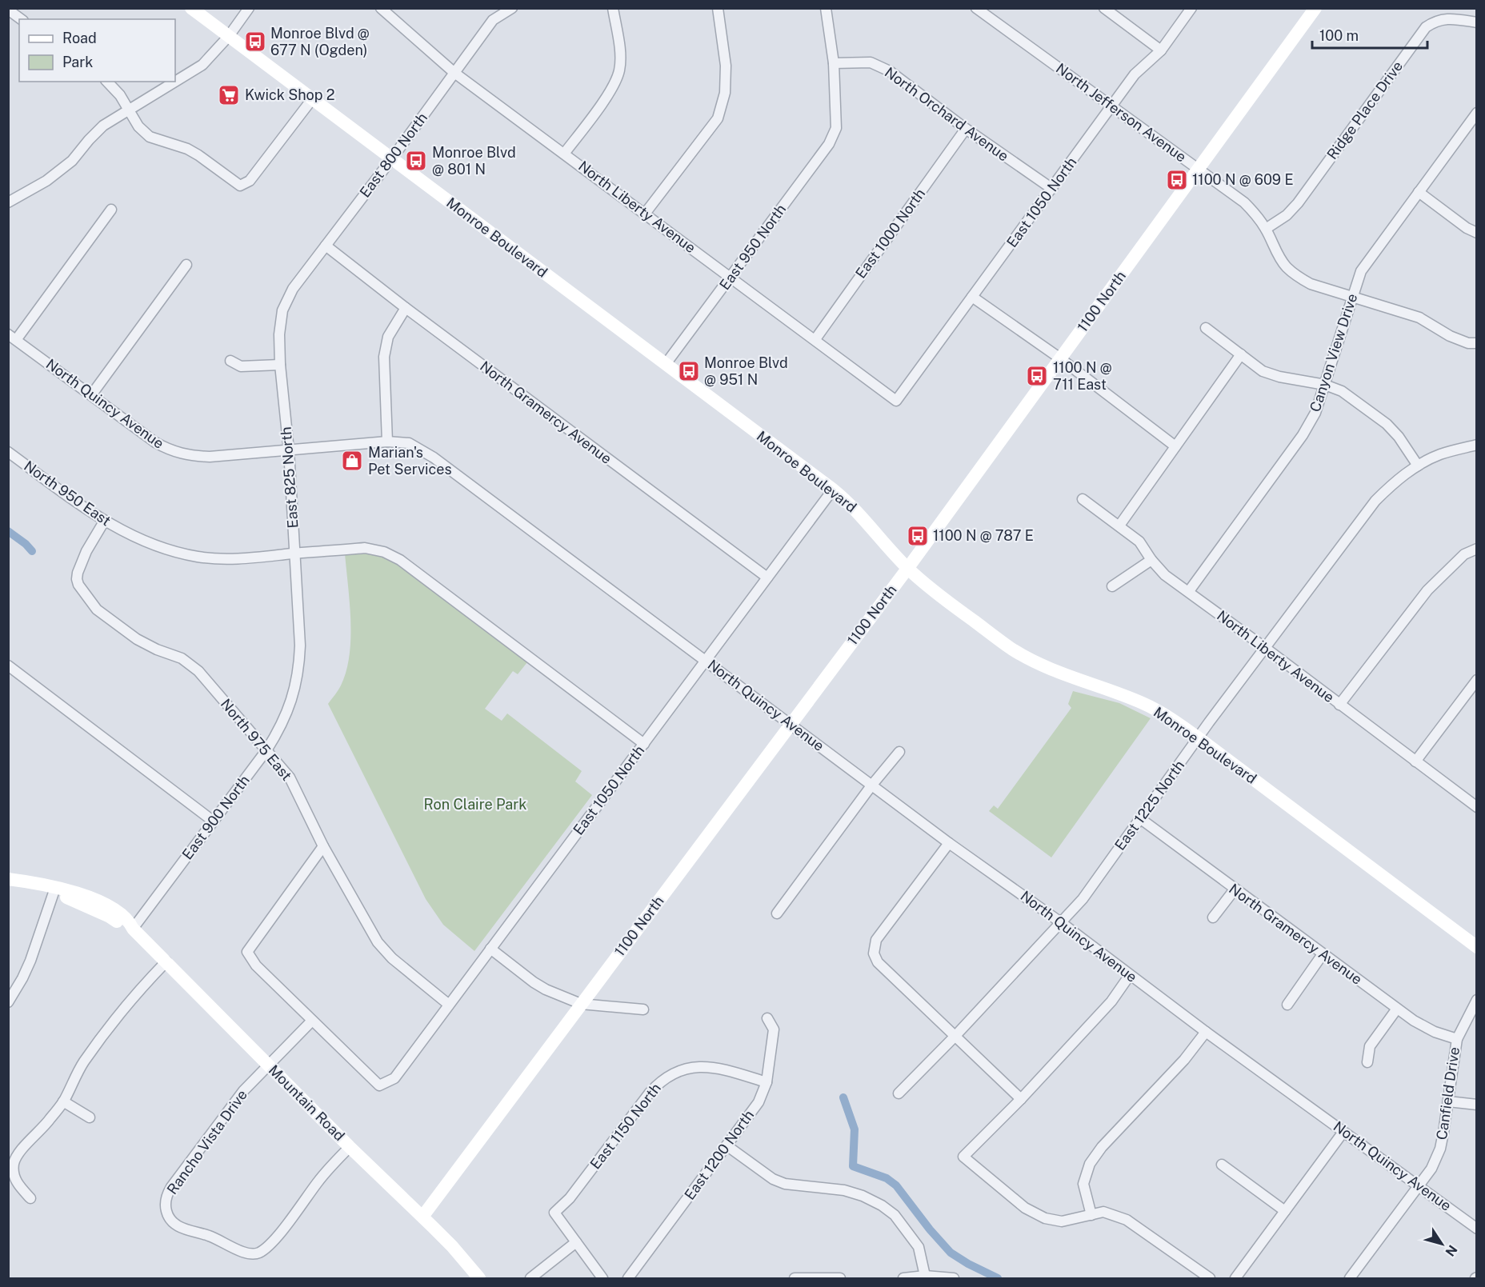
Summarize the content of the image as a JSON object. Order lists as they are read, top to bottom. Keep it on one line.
{"streets":{"street":["Ridge Place Drive","North Jefferson Avenue","North Orchard Avenue","East 800 North","East 1050 North","North Liberty Avenue","East 1000 North","Monroe Boulevard","East 950 North","1100 North","Canyon View Drive","North Quincy Avenue","North Gramercy Avenue","East 825 North","North 950 East","North 975 East","East 1225 North","East 900 North","Canfield Drive","Mountain Road","East 1150 North","Rancho Vista Drive","East 1200 North"]},"crossings":[["Ridge Place Drive","North Jefferson Avenue"],["North Jefferson Avenue","East 1050 North"],["North Jefferson Avenue","1100 North"],["North Jefferson Avenue","Canyon View Drive"],["North Orchard Avenue","East 1050 North"],["North Orchard Avenue","East 1000 North"],["North Orchard Avenue","East 950 North"],["East 800 North","North Liberty Avenue"],["East 800 North","Monroe Boulevard"],["East 800 North","North Gramercy Avenue"],["East 800 North","East 825 North"],["East 1050 North","North Liberty Avenue"],["East 1050 North","Monroe Boulevard"],["East 1050 North","North Quincy Avenue"],["East 1050 North","North Gramercy Avenue"],["East 1050 North","North 950 East"],["East 1050 North","North 975 East"],["North Liberty Avenue","East 1000 North"],["North Liberty Avenue","East 950 North"],["North Liberty Avenue","Canyon View Drive"],["North Liberty Avenue","East 1225 North"],["Monroe Boulevard","East 950 North"],["Monroe Boulevard","1100 North"],["Monroe Boulevard","East 1225 North"],["1100 North","North Quincy Avenue"],["1100 North","Mountain Road"],["North Quincy Avenue","East 825 North"],["North Quincy Avenue","East 1225 North"],["North Quincy Avenue","Canfield Drive"],["North Gramercy Avenue","East 1225 North"],["North Gramercy Avenue","Canfield Drive"],["East 825 North","North 950 East"],["East 825 North","East 900 North"],["North 950 East","North 975 East"],["North 975 East","East 900 North"],["East 900 North","Mountain Road"],["Mountain Road","Rancho Vista Drive"],["East 1150 North","East 1200 North"]],"parks":["Ron Claire Park"],"places":{"bus stop":["Monroe Blvd @ 677 N (Ogden)","Monroe Blvd @ 801 N","1100 N @ 609 E","Monroe Blvd @ 951 N","1100 N @ 711 East","1100 N @ 787 E"],"supermarket":["Kwick Shop 2"],"shop":["Marian's Pet Services"]},"legend":["Road","Park"],"scale_bar":"100 m","north":"bottom right"}
